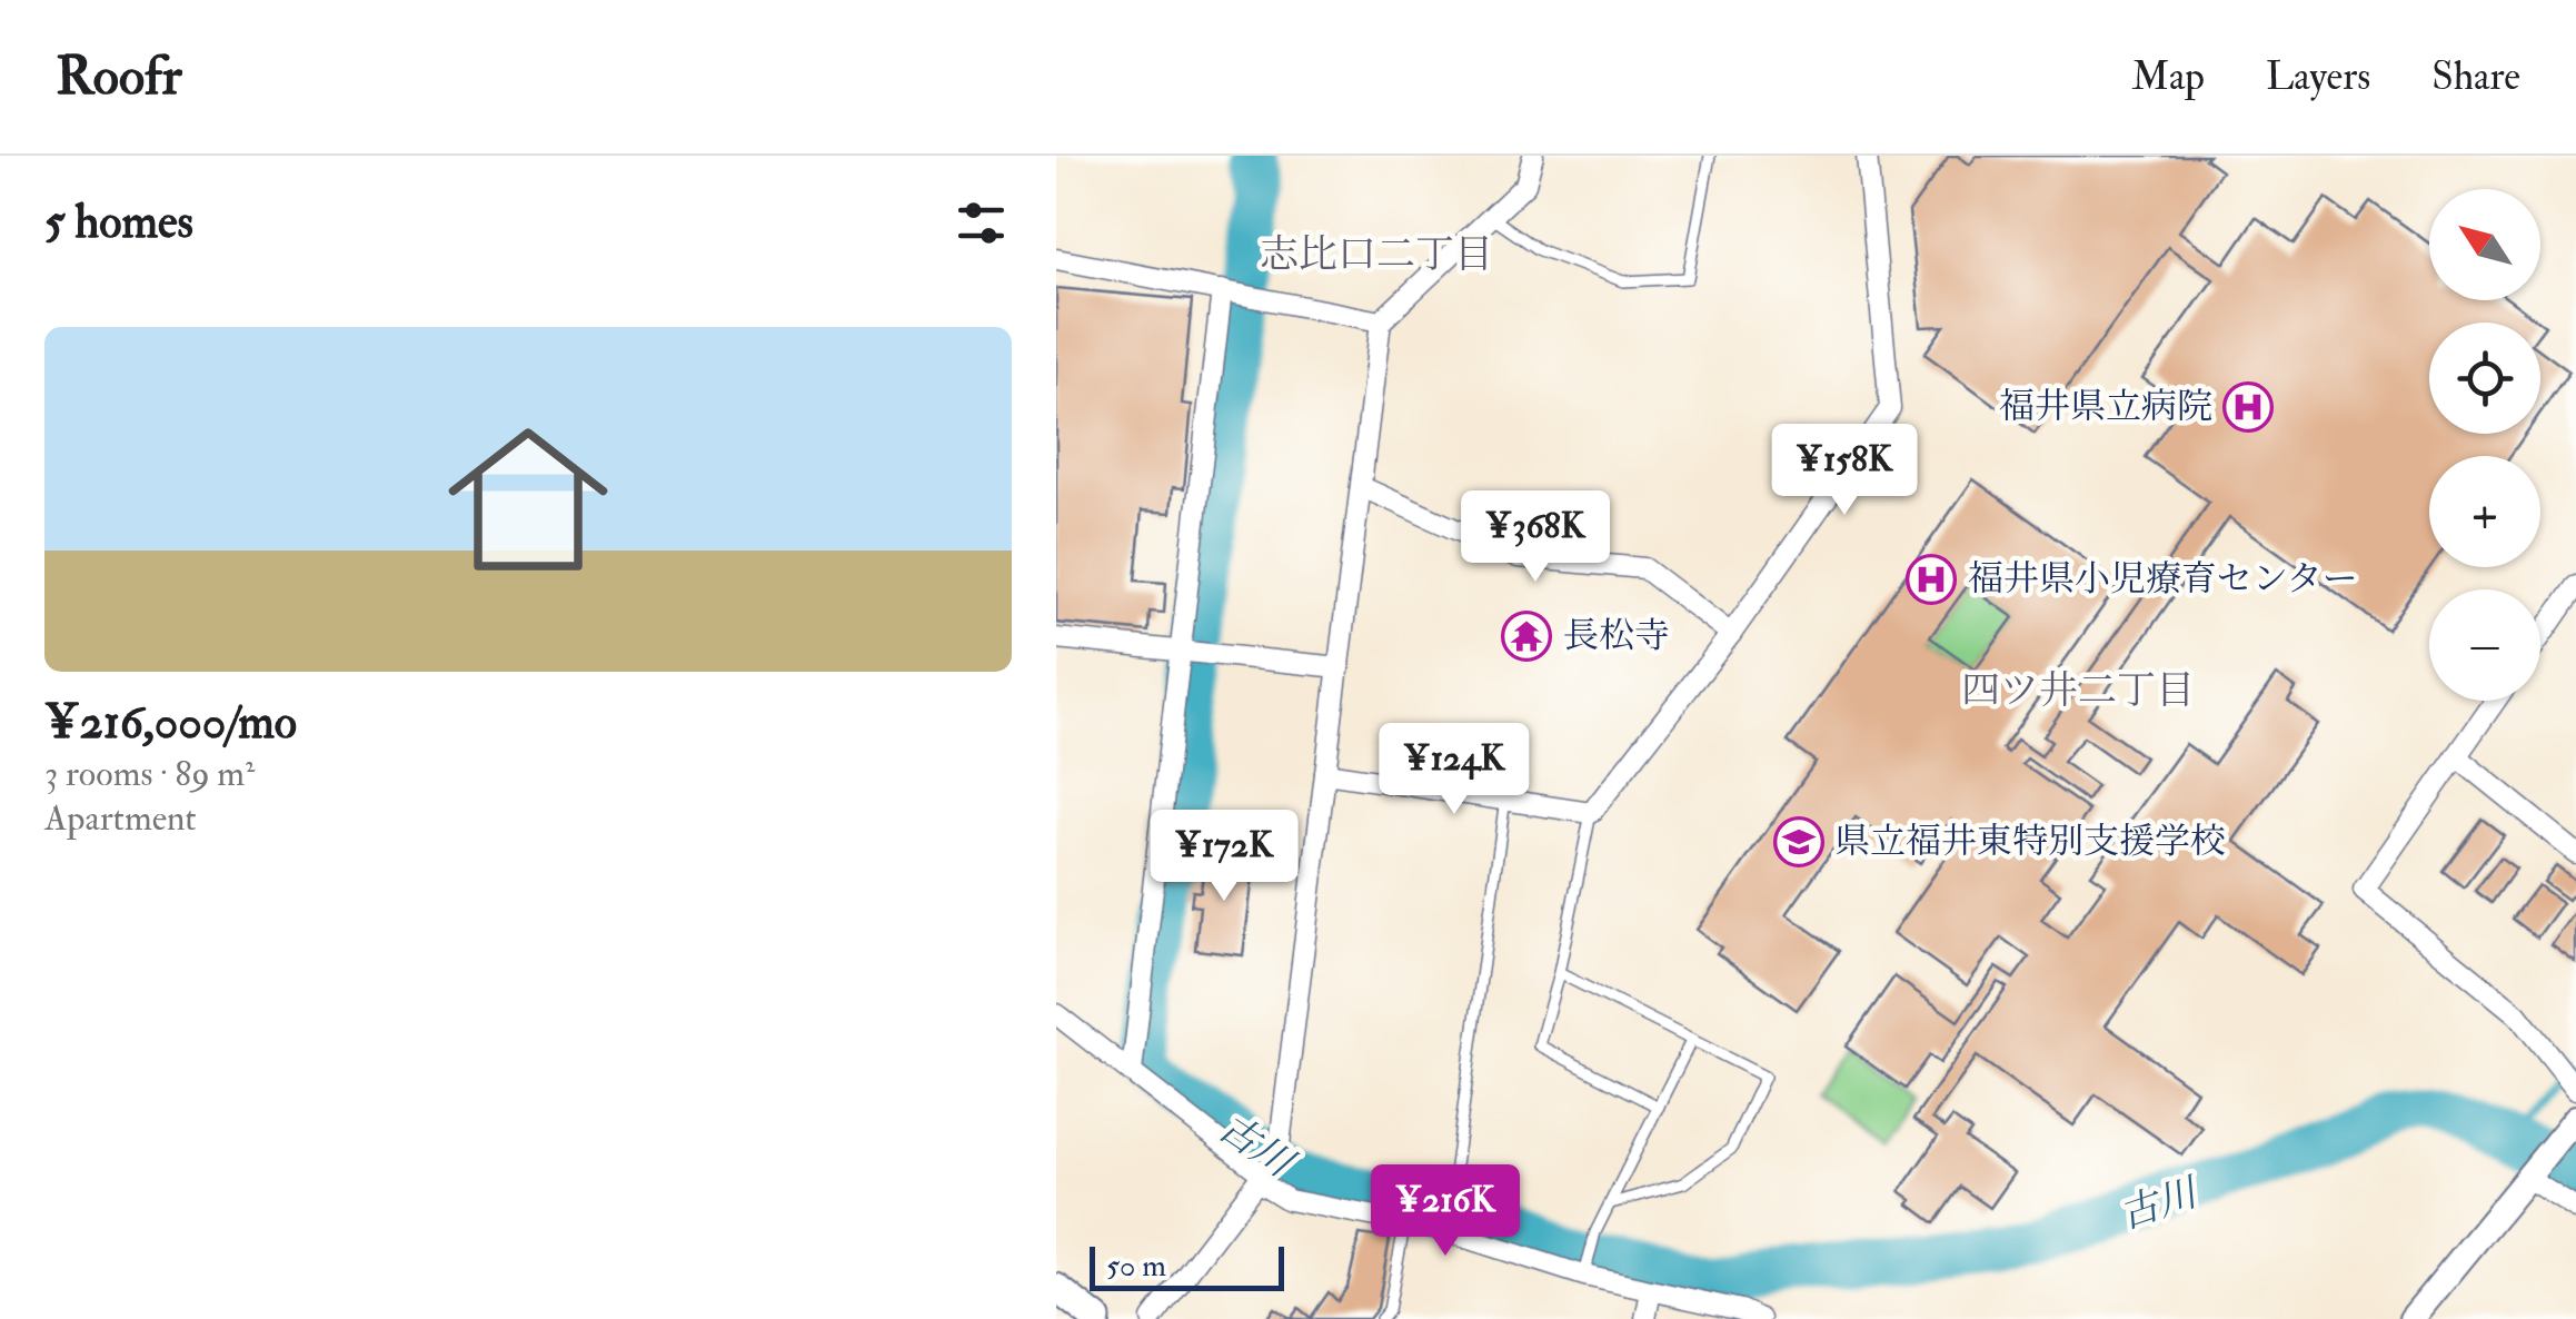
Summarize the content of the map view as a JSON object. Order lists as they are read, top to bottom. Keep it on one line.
{"districts":["志比口二丁目","四ツ井二丁目"],"water":["古川"],"places":{"hospital":["福井県立病院","福井県小児療育センター"],"temple":["長松寺"],"school or university":["県立福井東特別支援学校"]},"scale_bar":"50 m","north":"top left","page":{"header":"Roofr","nav":["Map","Layers","Share"],"heading":"5 homes","map_buttons":["+","−"],"list":[{"name":"¥216,000/mo","note":"3 rooms · 89 m² · Apartment"}],"price":["¥158K","¥368K","¥124K","¥172K","¥216K"],"scale":"50 m"}}
